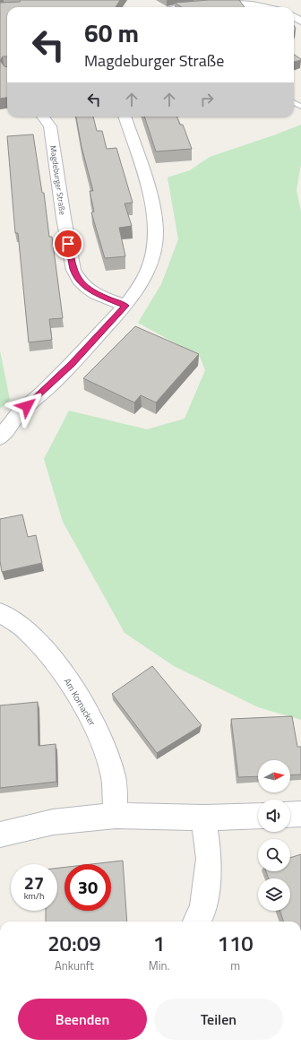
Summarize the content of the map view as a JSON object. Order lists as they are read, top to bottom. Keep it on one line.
{"streets":{"street":["Magdeburger Straße","Am Kornacker"]},"north":"right","page":{"turn":["60 m","Magdeburger Straße"],"speed":"27 km/h","limit":"30","eta":["20:09","Ankunft","1","Min.","110","m"],"buttons":["Beenden","Teilen"]}}
